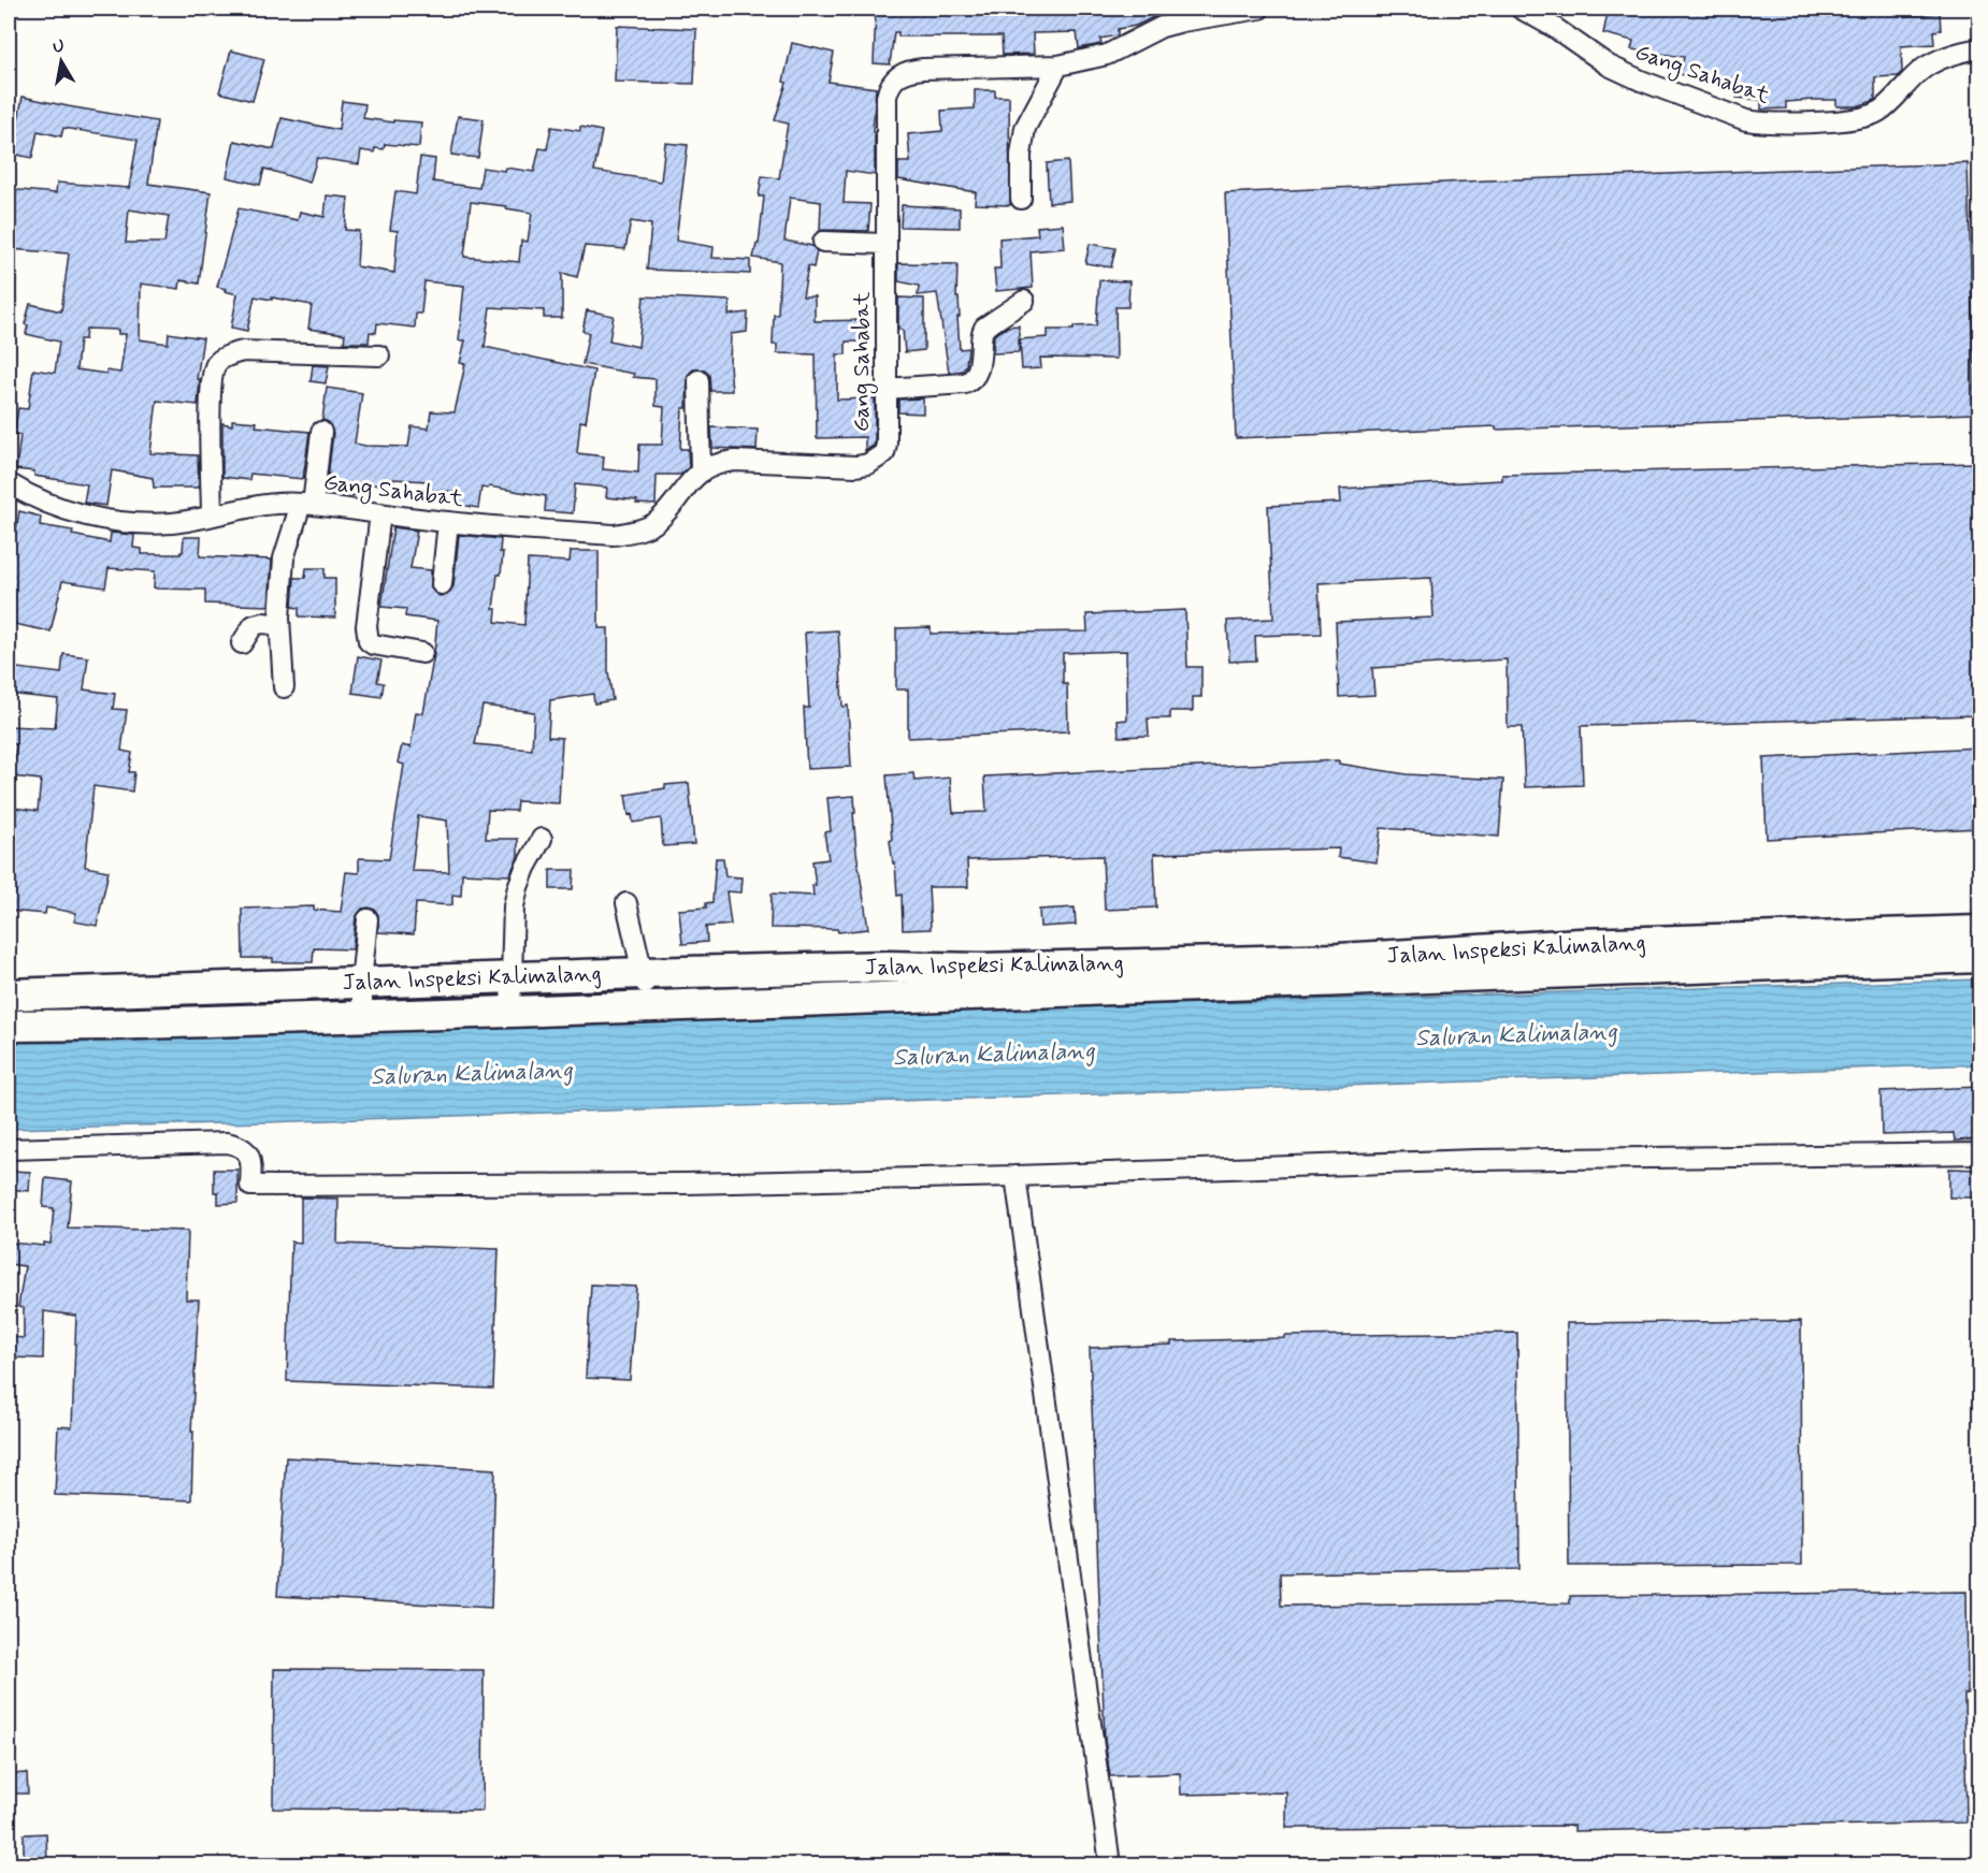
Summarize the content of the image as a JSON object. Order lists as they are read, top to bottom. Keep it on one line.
{"streets":{"main road":["Jalan Inspeksi Kalimalang"],"street":["Gang Sahabat"]},"water":["Saluran Kalimalang"],"north":"top"}
